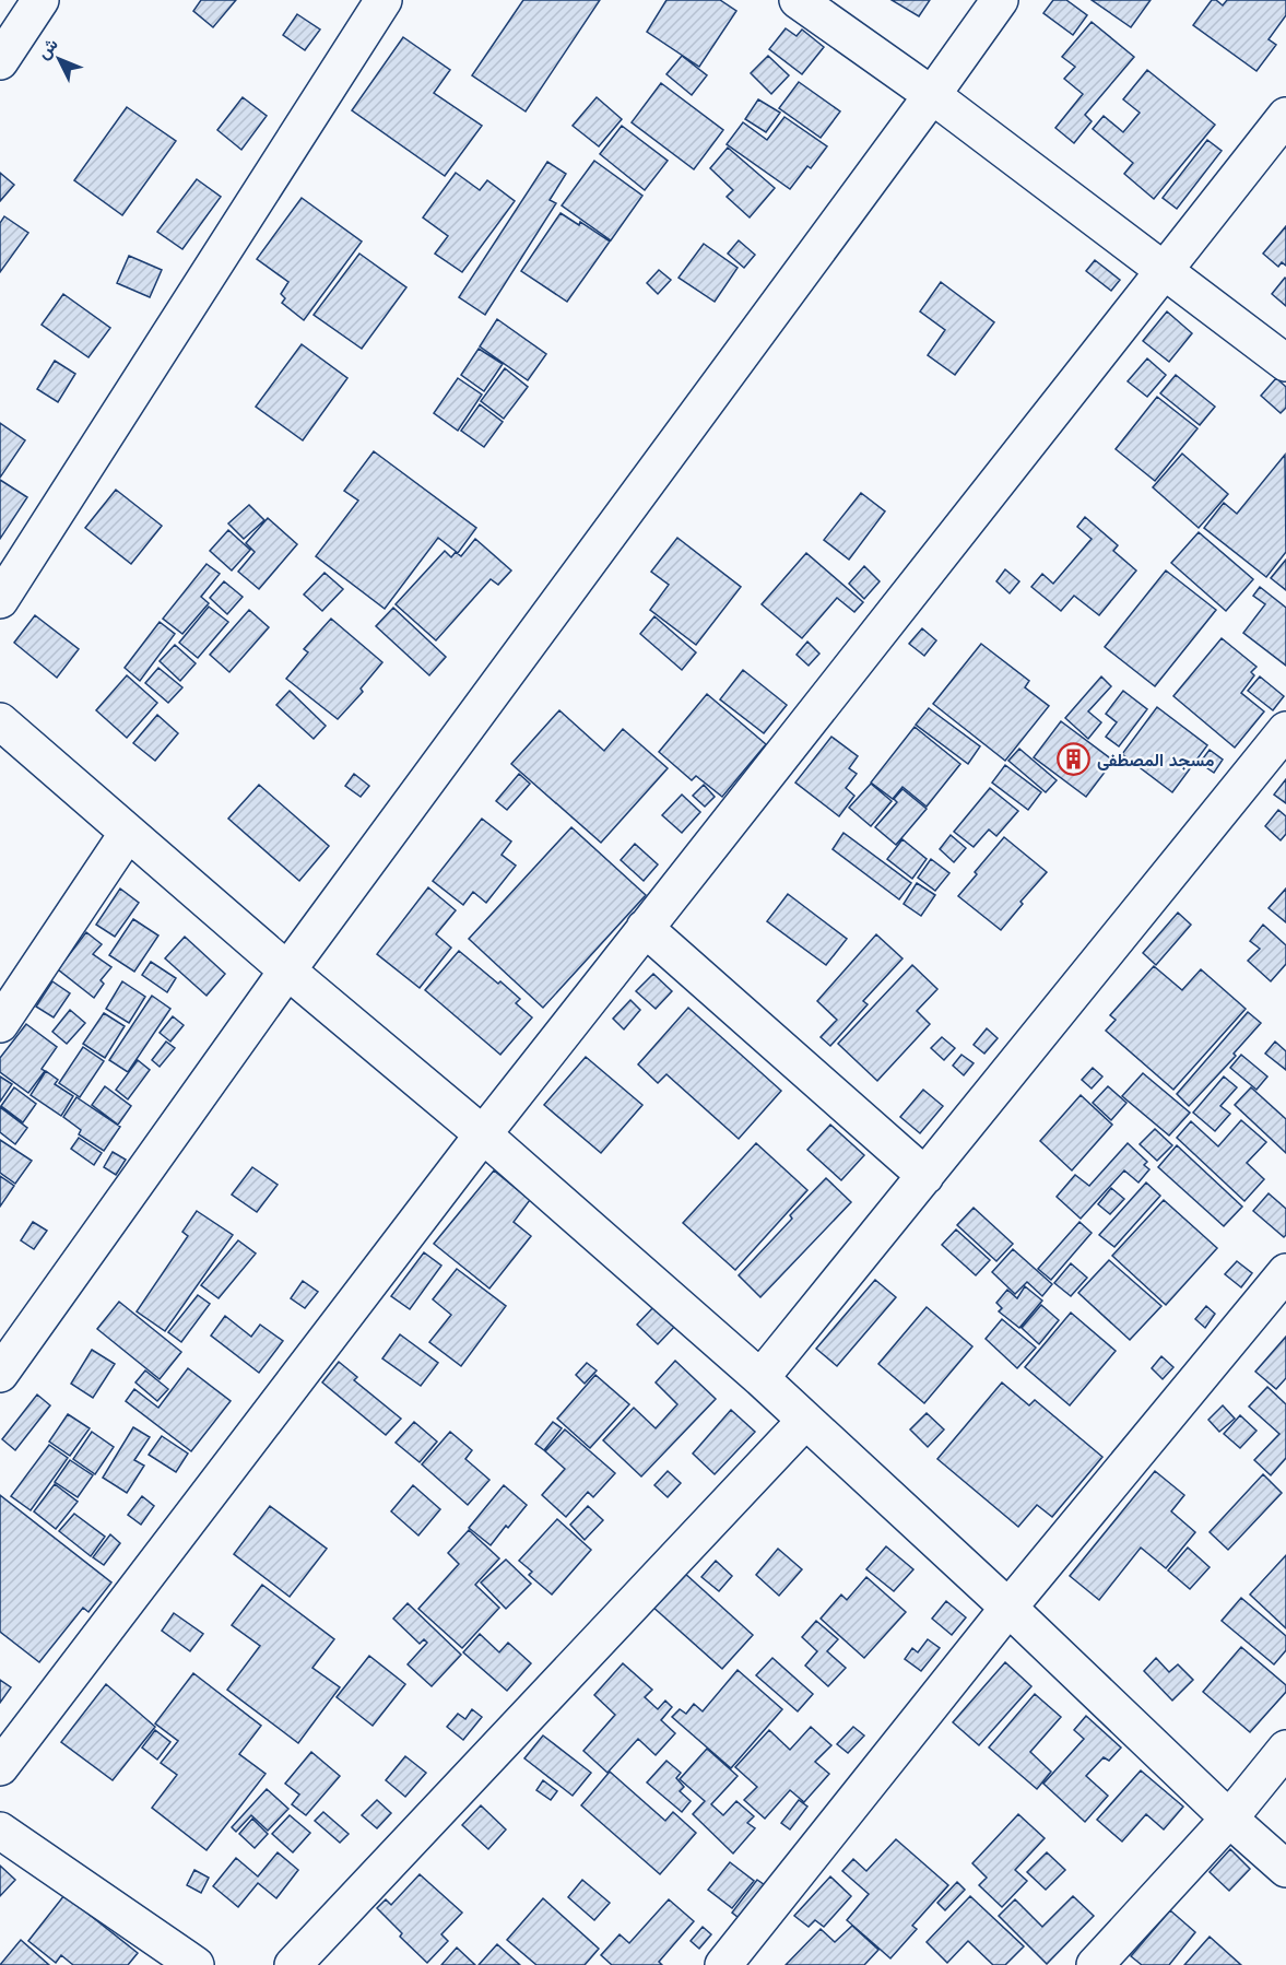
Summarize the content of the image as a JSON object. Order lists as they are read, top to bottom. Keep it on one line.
{"places":{"building":["مسجد المصطفى"]},"north":"top left"}
